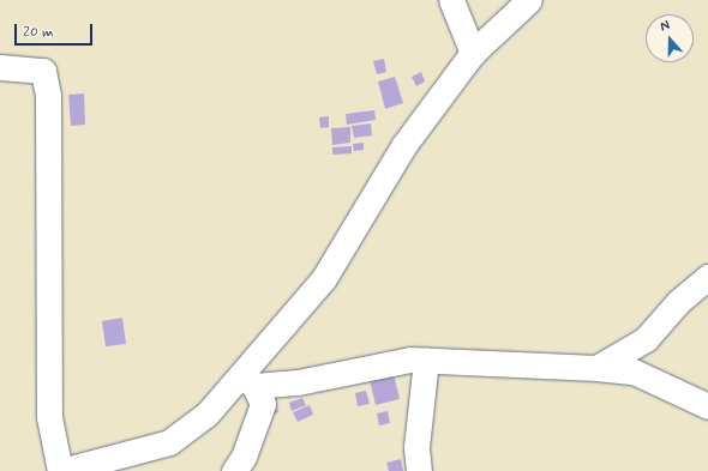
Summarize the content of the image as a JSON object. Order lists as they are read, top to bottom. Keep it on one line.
{"scale_bar":"20 m","north":"top"}
